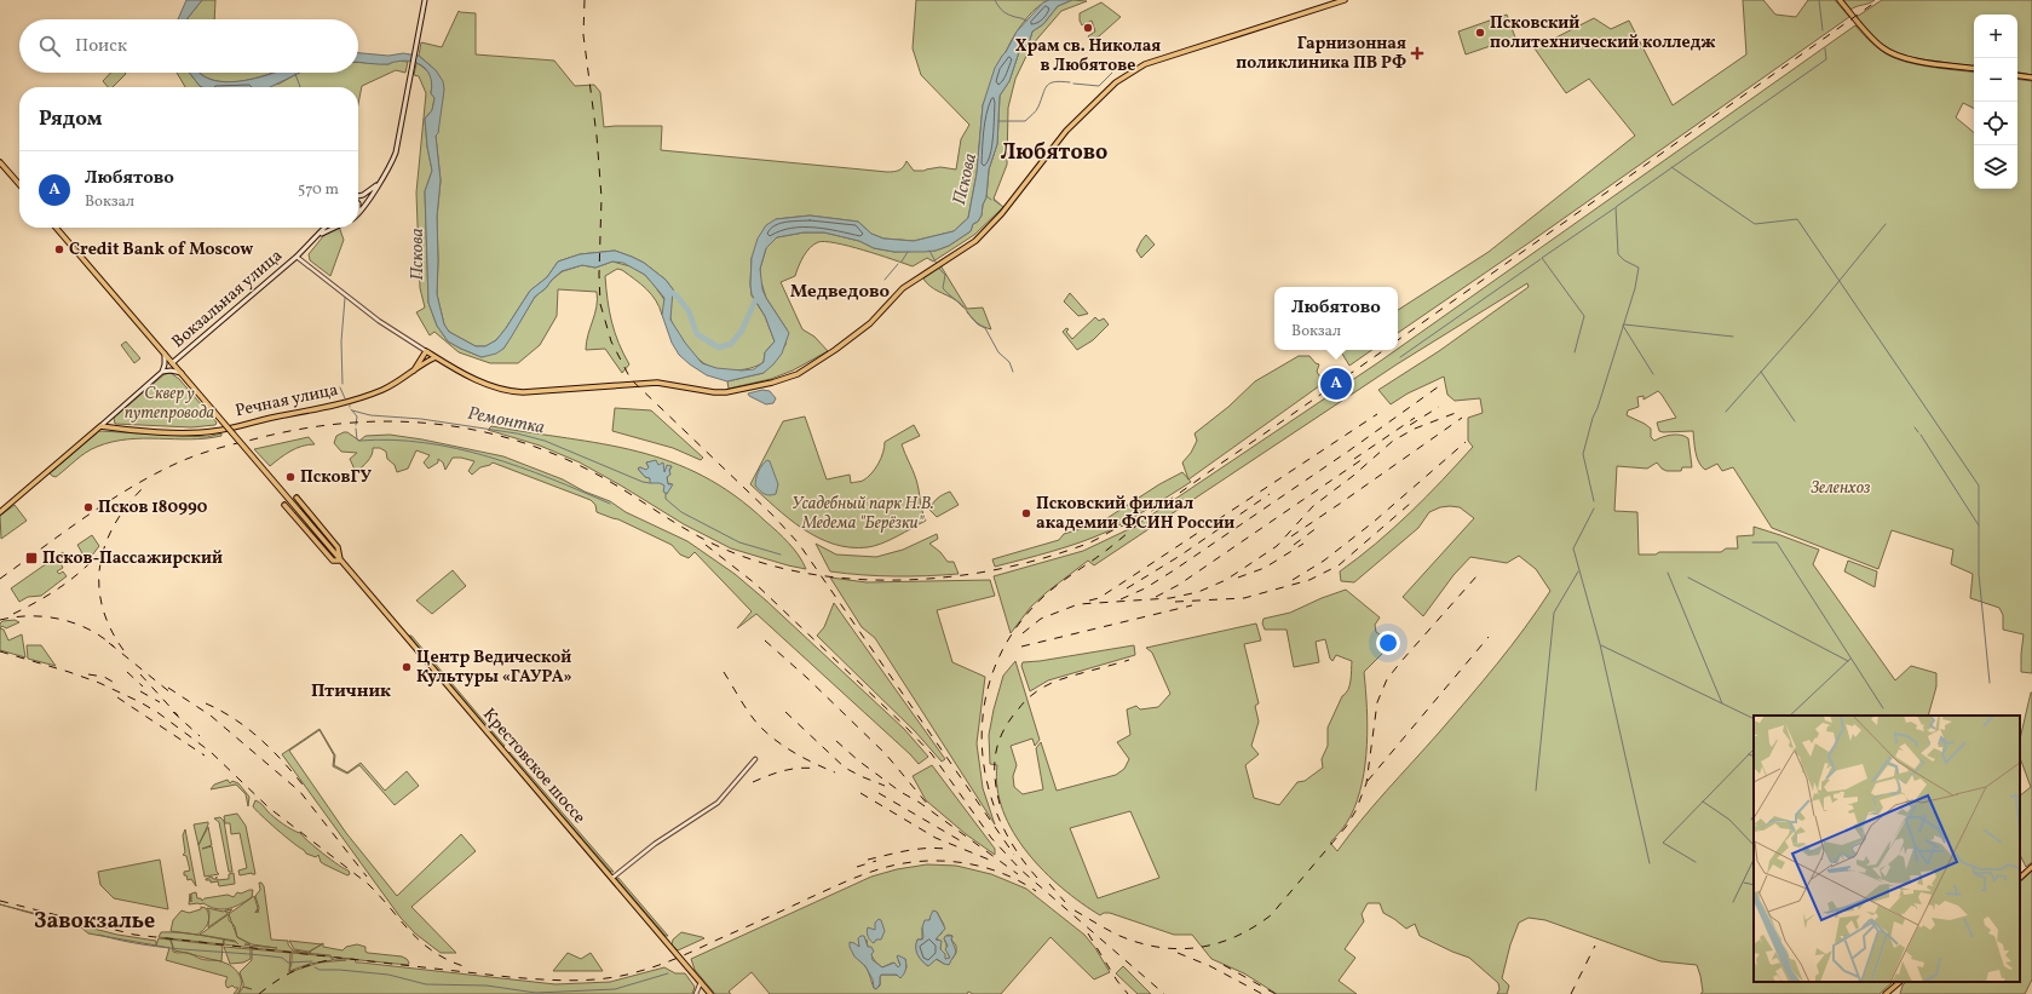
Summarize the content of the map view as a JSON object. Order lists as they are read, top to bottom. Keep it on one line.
{"streets":{"main road":["Вокзальная улица","Речная улица","Крестовское шоссе"]},"crossings":[["Вокзальная улица","Крестовское шоссе"]],"districts":["Любятово","Медведово","Птичник","Завокзалье"],"water":["Пскова","Ремонтка"],"parks":["Сквер у путепровода","Зеленхоз","Усадебный парк Н.В. Медема \"Берёзки\""],"places":{"other":["Храм св. Николая в Любятове","Псковский политехнический колледж","Credit Bank of Moscow","ПсковГУ","Псков 180990","Псковский филиал академии ФСИН России","Центр Ведической Культуры «ГАУРА»"],"health":["Гарнизонная поликлиника ПВ РФ"],"transit":["Псков-Пассажирский"]},"page":{"map_buttons":["+","−"],"search":"Поиск","heading":"Рядом","list":[{"mark":"A","name":"Любятово","note":"Вокзал","value":"570 m"}],"popup":["Любятово","Вокзал"],"pins":"A"}}
